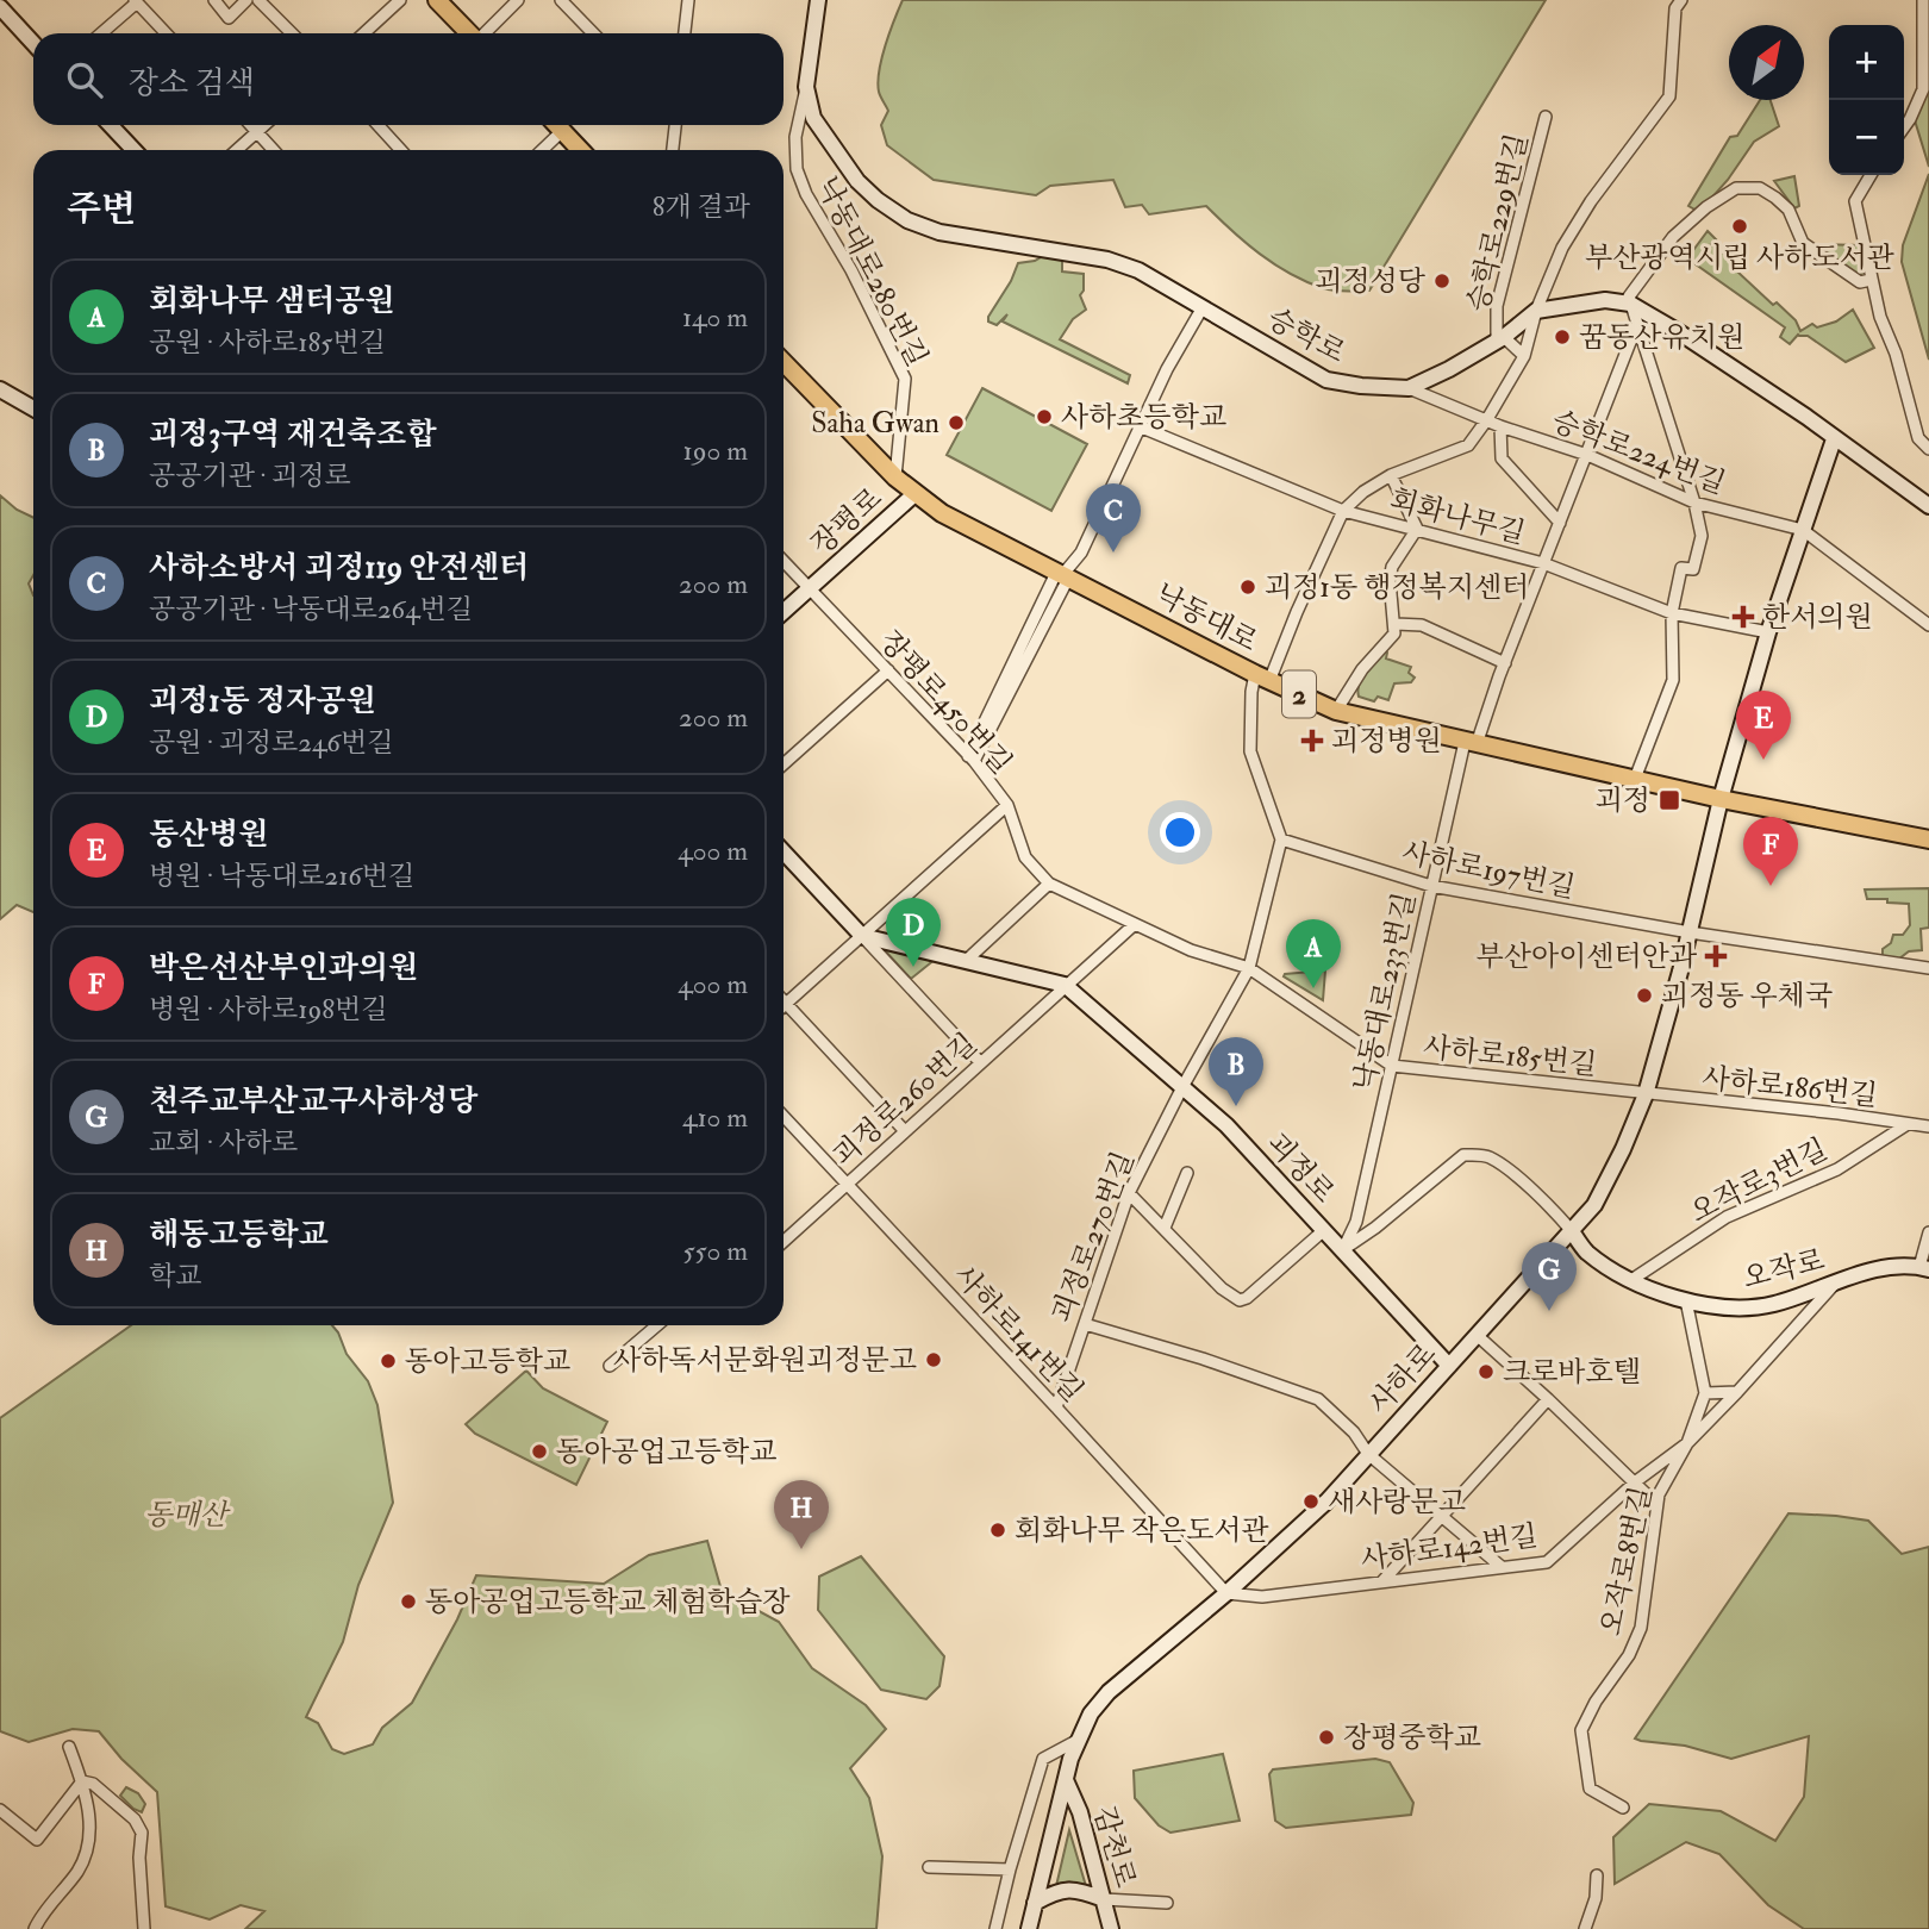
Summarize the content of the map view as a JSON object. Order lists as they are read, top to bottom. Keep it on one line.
{"streets":{"main road":["낙동대로","2"],"street":["승학로229번길","낙동대로280번길","승학로","승학로224번길","회화나무길","장평로","장평로450번길","사하로197번길","낙동대로233번길","사하로185번길","사하로186번길","괴정로260번길","괴정로","오작로3번길","괴정로270번길","오작로","사하로141번길","사하로","사하로142번길","오작로8번길","감천로"]},"crossings":[["승학로229번길","승학로"],["낙동대로280번길","승학로"],["낙동대로280번길","낙동대로"],["승학로","승학로224번길"],["승학로","사하로"],["승학로224번길","낙동대로233번길"],["승학로224번길","사하로"],["회화나무길","낙동대로233번길"],["회화나무길","사하로"],["장평로","낙동대로"],["장평로","장평로450번길"],["낙동대로","낙동대로233번길"],["낙동대로","사하로"],["장평로450번길","사하로185번길"],["장평로450번길","괴정로270번길"],["사하로197번길","낙동대로233번길"],["사하로197번길","괴정로270번길"],["사하로197번길","사하로"],["낙동대로233번길","사하로185번길"],["낙동대로233번길","괴정로"],["사하로185번길","사하로186번길"],["사하로185번길","괴정로270번길"],["사하로185번길","사하로"],["사하로186번길","오작로3번길"],["사하로186번길","사하로"],["괴정로260번길","괴정로"],["괴정로260번길","사하로141번길"],["괴정로","괴정로270번길"],["괴정로","사하로"],["오작로3번길","오작로"],["괴정로270번길","사하로141번길"],["오작로","사하로"],["사하로141번길","사하로"],["사하로141번길","사하로142번길"],["사하로","사하로142번길"],["사하로","감천로"],["사하로142번길","오작로8번길"]],"parks":["동매산"],"places":{"other":["부산광역시립 사하도서관","괴정성당","꿈동산유치원","사하초등학교","Saha Gwan","괴정1동 행정복지센터","괴정동 우체국","사하독서문화원괴정문고","동아고등학교","크로바호텔","동아공업고등학교","새사랑문고","회화나무 작은도서관","동아공업고등학교 체험학습장","장평중학교"],"health":["한서의원","괴정병원","부산아이센터안과"],"transit":["괴정"]},"north":"top right","page":{"map_buttons":["+","−"],"search":"장소 검색","heading":["주변","8개 결과"],"list":[{"mark":"A","name":"회화나무 샘터공원","note":"공원 · 사하로185번길","value":"140 m"},{"mark":"B","name":"괴정3구역 재건축조합","note":"공공기관 · 괴정로","value":"190 m"},{"mark":"C","name":"사하소방서 괴정119 안전센터","note":"공공기관 · 낙동대로264번길","value":"200 m"},{"mark":"D","name":"괴정1동 정자공원","note":"공원 · 괴정로246번길","value":"200 m"},{"mark":"E","name":"동산병원","note":"병원 · 낙동대로216번길","value":"400 m"},{"mark":"F","name":"박은선산부인과의원","note":"병원 · 사하로198번길","value":"400 m"},{"mark":"G","name":"천주교부산교구사하성당","note":"교회 · 사하로","value":"410 m"},{"mark":"H","name":"해동고등학교","note":"학교","value":"550 m"}],"pins":["C","E","F","D","A","B","G","H"]}}
